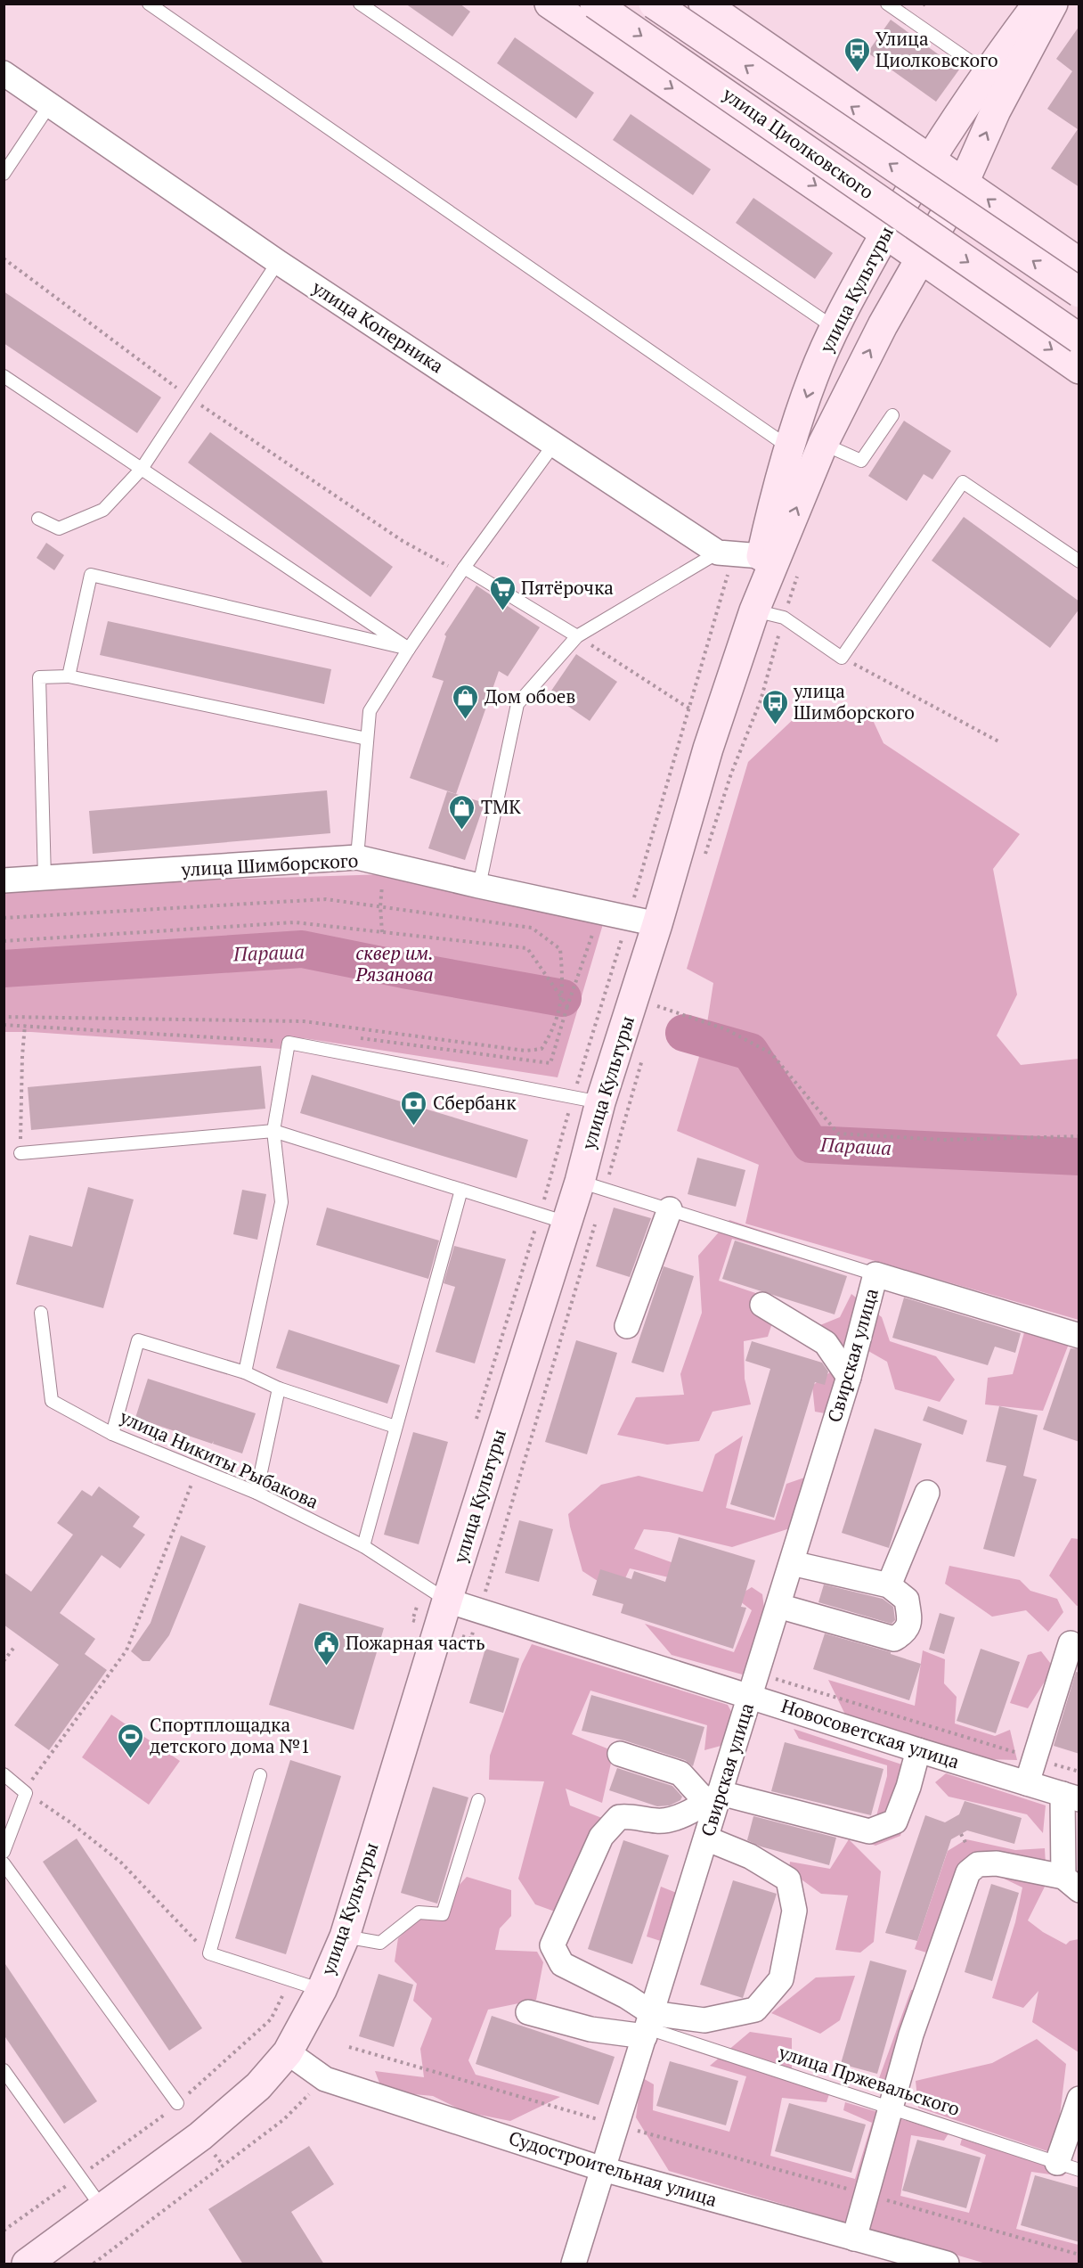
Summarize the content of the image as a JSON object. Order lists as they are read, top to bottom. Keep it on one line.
{"streets":{"main road":["улица Циолковского","улица Культуры"],"street":["улица Коперника","улица Шимборского","Свирская улица","Новосоветская улица","Судостроительная улица"],"lane":["улица Никиты Рыбакова","улица Пржевальского"]},"crossings":[["улица Культуры","улица Коперника"],["улица Культуры","улица Шимборского"],["улица Культуры","улица Никиты Рыбакова"],["улица Культуры","Новосоветская улица"],["улица Культуры","Судостроительная улица"],["Свирская улица","Новосоветская улица"],["Свирская улица","улица Пржевальского"],["Свирская улица","Судостроительная улица"],["улица Никиты Рыбакова","Новосоветская улица"]],"water":["Параша"],"parks":["сквер им. Рязанова"],"places":{"bus stop":["Улица Циолковского","улица Шимборского"],"supermarket":["Пятёрочка"],"shop":["Дом обоев","ТМК"],"bank":["Сбербанк"],"public building":["Пожарная часть"],"sports":["Спортплощадка детского дома №1"]}}
